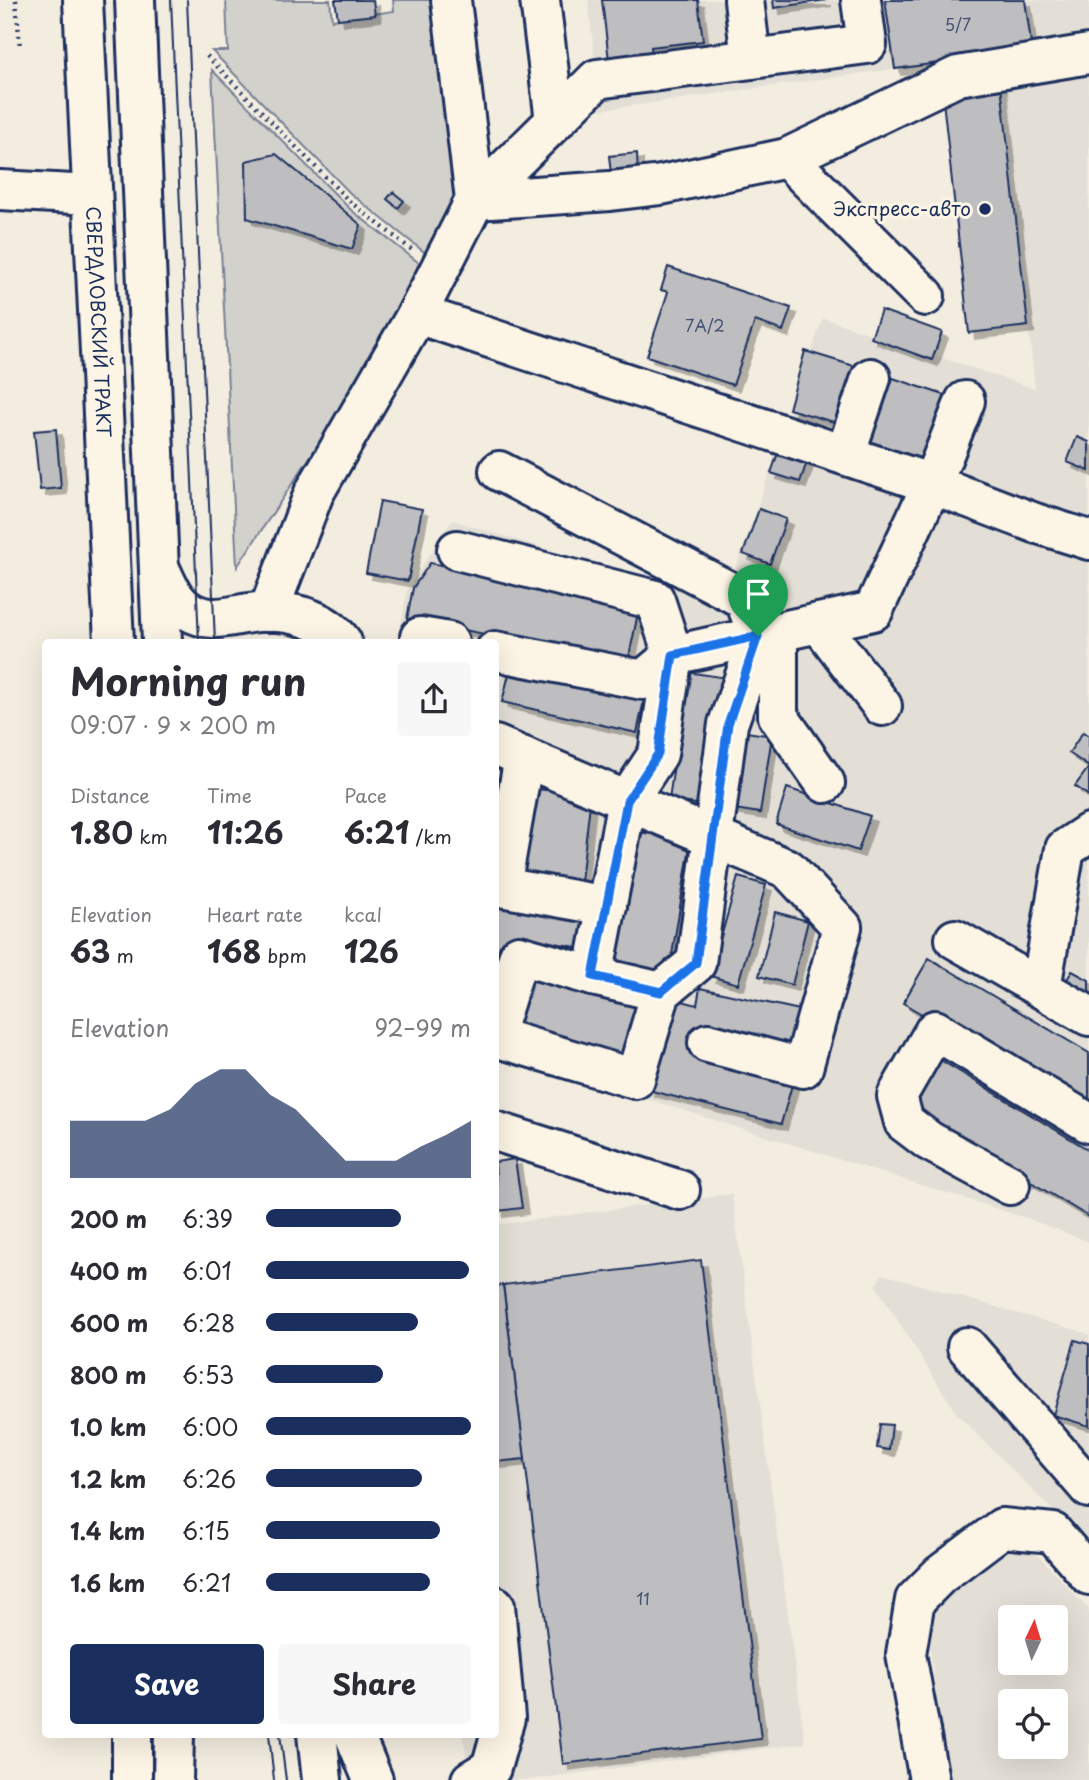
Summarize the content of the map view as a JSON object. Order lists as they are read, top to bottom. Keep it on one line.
{"streets":{"main road":["СВЕРДЛОВСКИЙ ТРАКТ"]},"places":["Экспресс-авто"],"house_numbers":["5/7","7А/2","11"],"north":"top","page":{"heading":["Morning run","09:07 · 9 × 200 m"],"stats":[["Distance","1.80 km"],["Time","11:26"],["Pace","6:21 /km"],["Elevation","63 m"],["Heart rate","168 bpm"],["kcal","126"]],"chart":["Elevation","92–99 m"],"list":[{"name":"200 m","note":"6:39"},{"name":"400 m","note":"6:01"},{"name":"600 m","note":"6:28"},{"name":"800 m","note":"6:53"},{"name":"1.0 km","note":"6:00"},{"name":"1.2 km","note":"6:26"},{"name":"1.4 km","note":"6:15"},{"name":"1.6 km","note":"6:21"}],"buttons":["Save","Share"]}}
